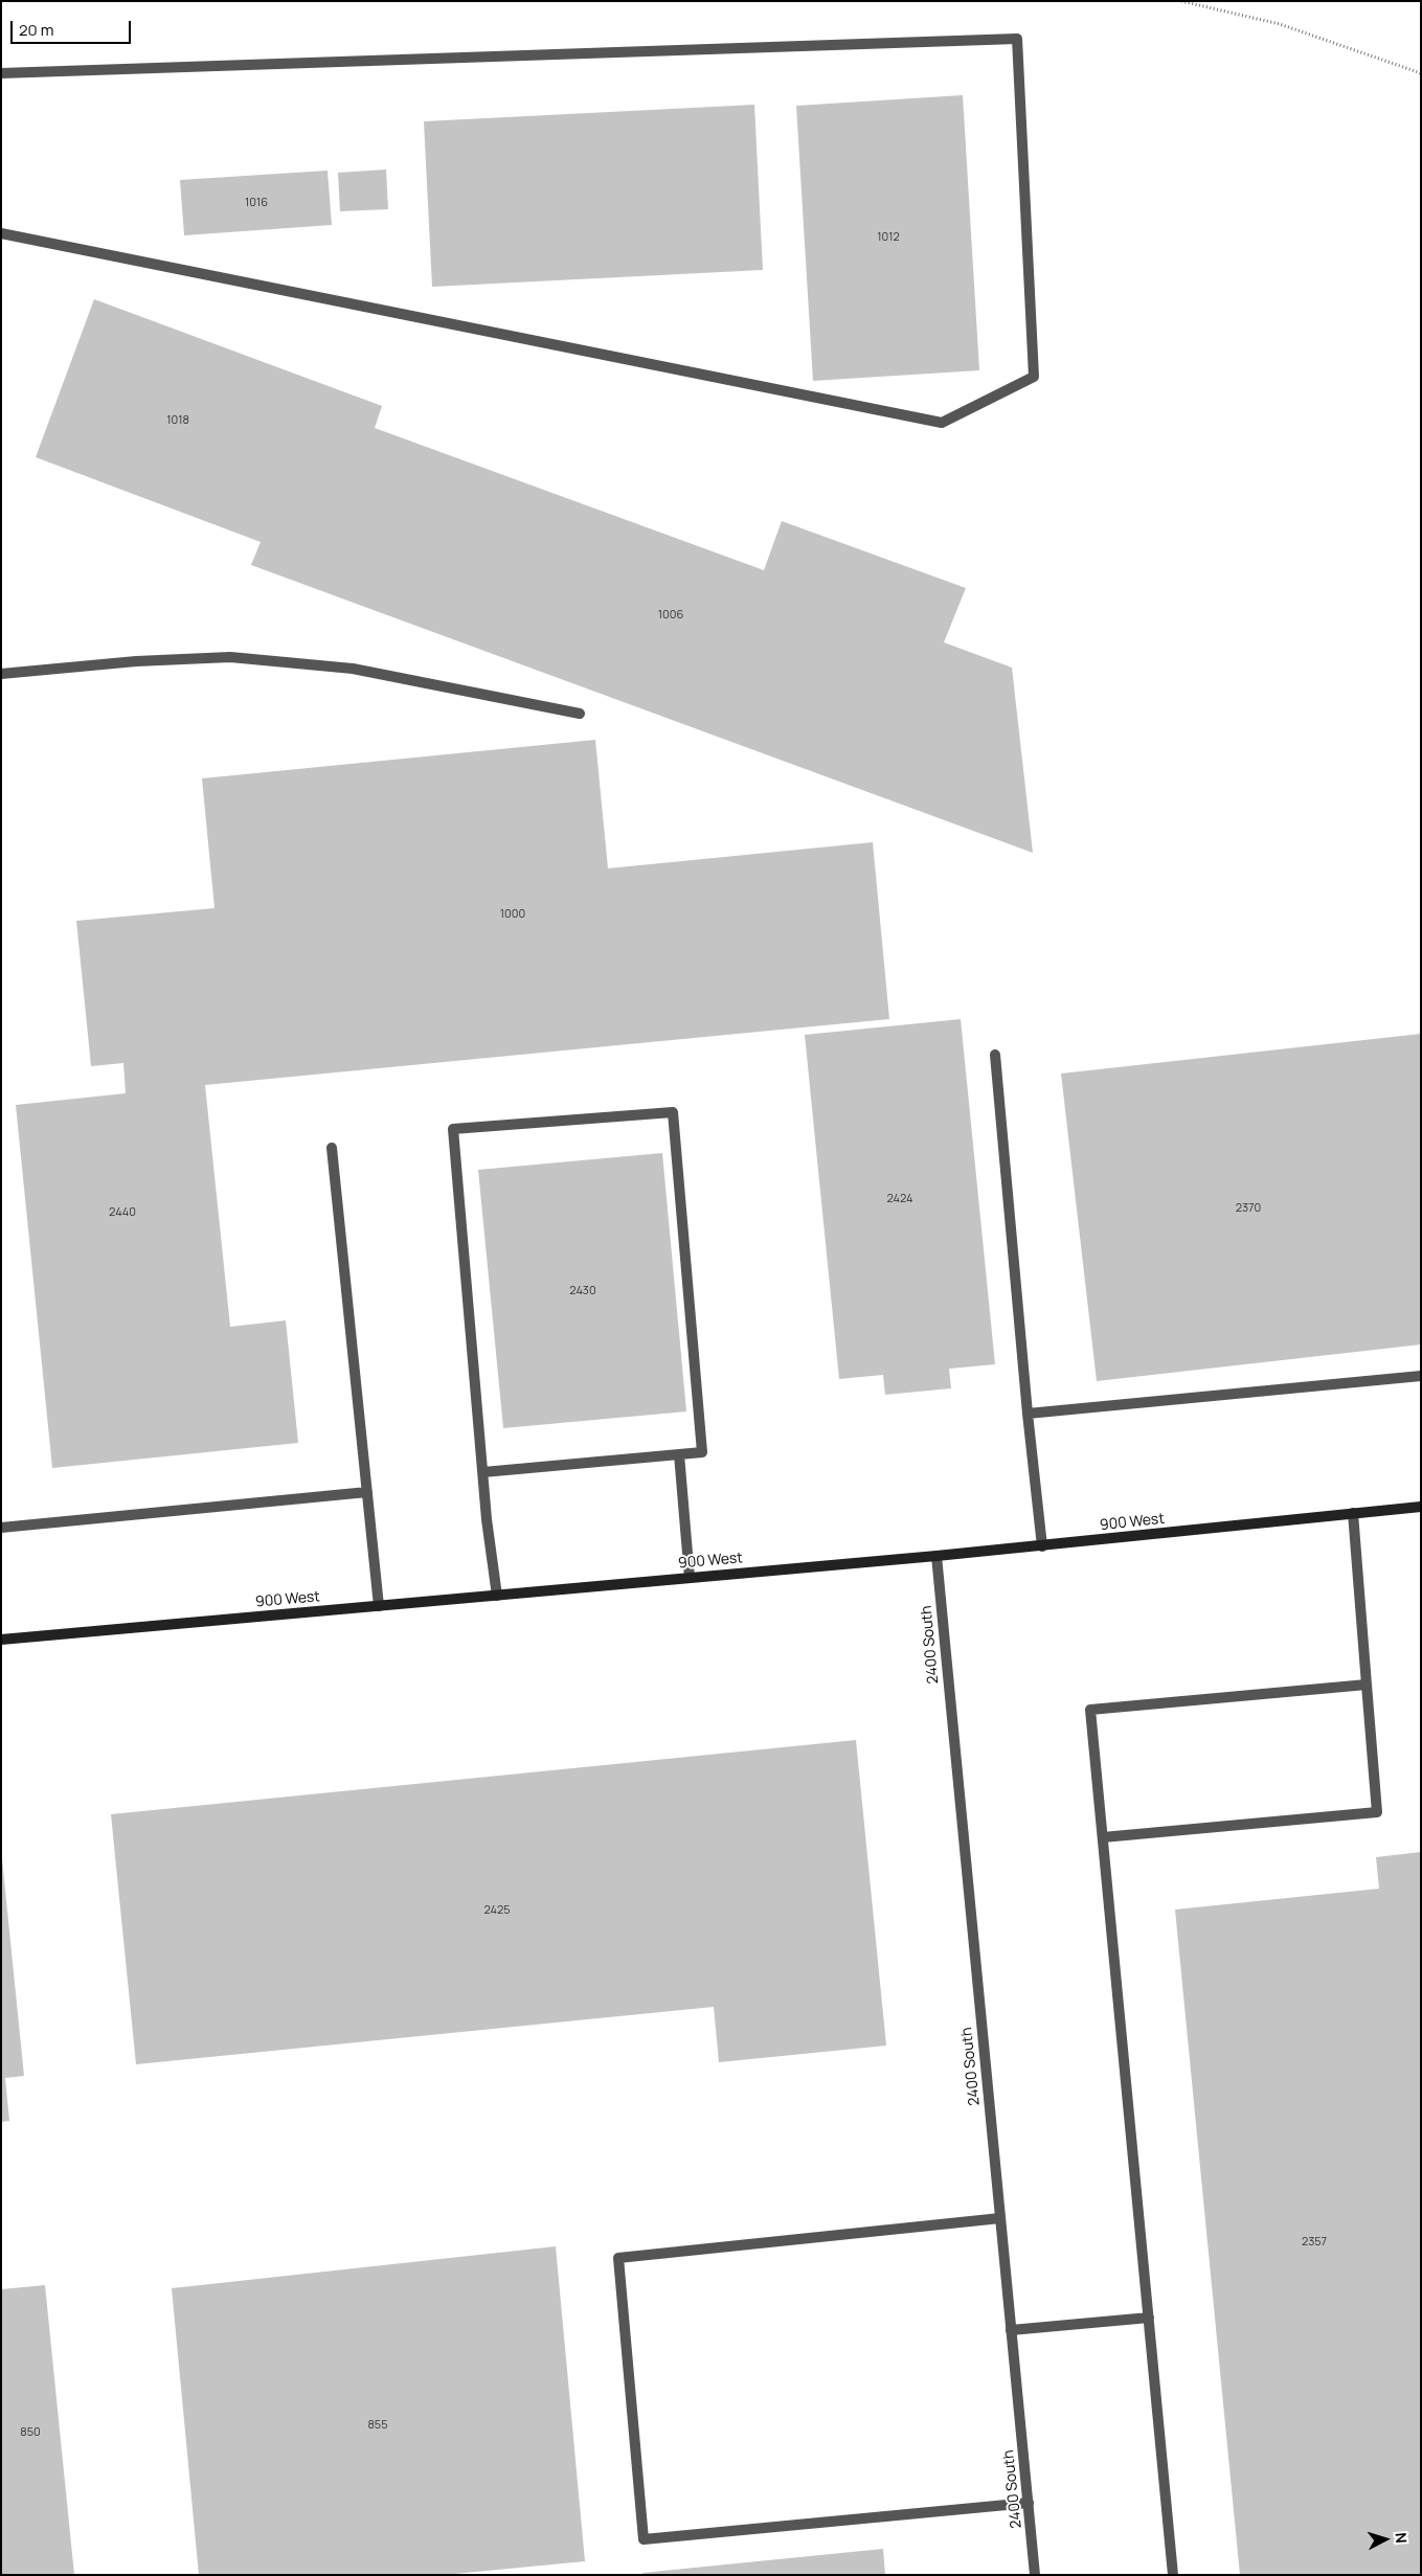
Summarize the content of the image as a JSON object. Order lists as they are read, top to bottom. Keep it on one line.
{"streets":{"main road":["900 West"],"street":["2400 South"]},"crossings":[["900 West","2400 South"]],"house_numbers":["1016","1012","1018","1006","1000","2424","2370","2440","2430","2425","2357","855","850"],"scale_bar":"20 m","north":"right"}
